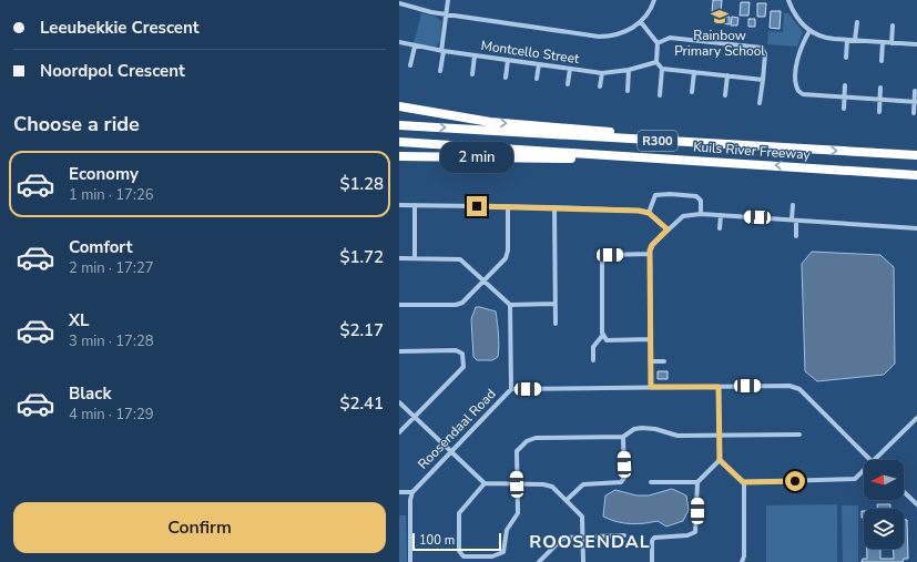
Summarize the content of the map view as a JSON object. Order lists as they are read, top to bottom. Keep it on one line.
{"streets":{"highway":["R300","Kuils River Freeway"],"street":["Montcello Street","Roosendaal Road"]},"districts":["ROOSENDAL"],"places":{"school or university":["Rainbow Primary School"]},"scale_bar":"100 m","north":"left","page":{"banner":["Leeubekkie Crescent","Noordpol Crescent"],"heading":"Choose a ride","bubble":"2 min","list":[{"name":"Economy","note":"1 min · 17:26","value":"$1.28"},{"name":"Comfort","note":"2 min · 17:27","value":"$1.72"},{"name":"XL","note":"3 min · 17:28","value":"$2.17"},{"name":"Black","note":"4 min · 17:29","value":"$2.41"}],"buttons":"Confirm","scale":"100 m"}}
